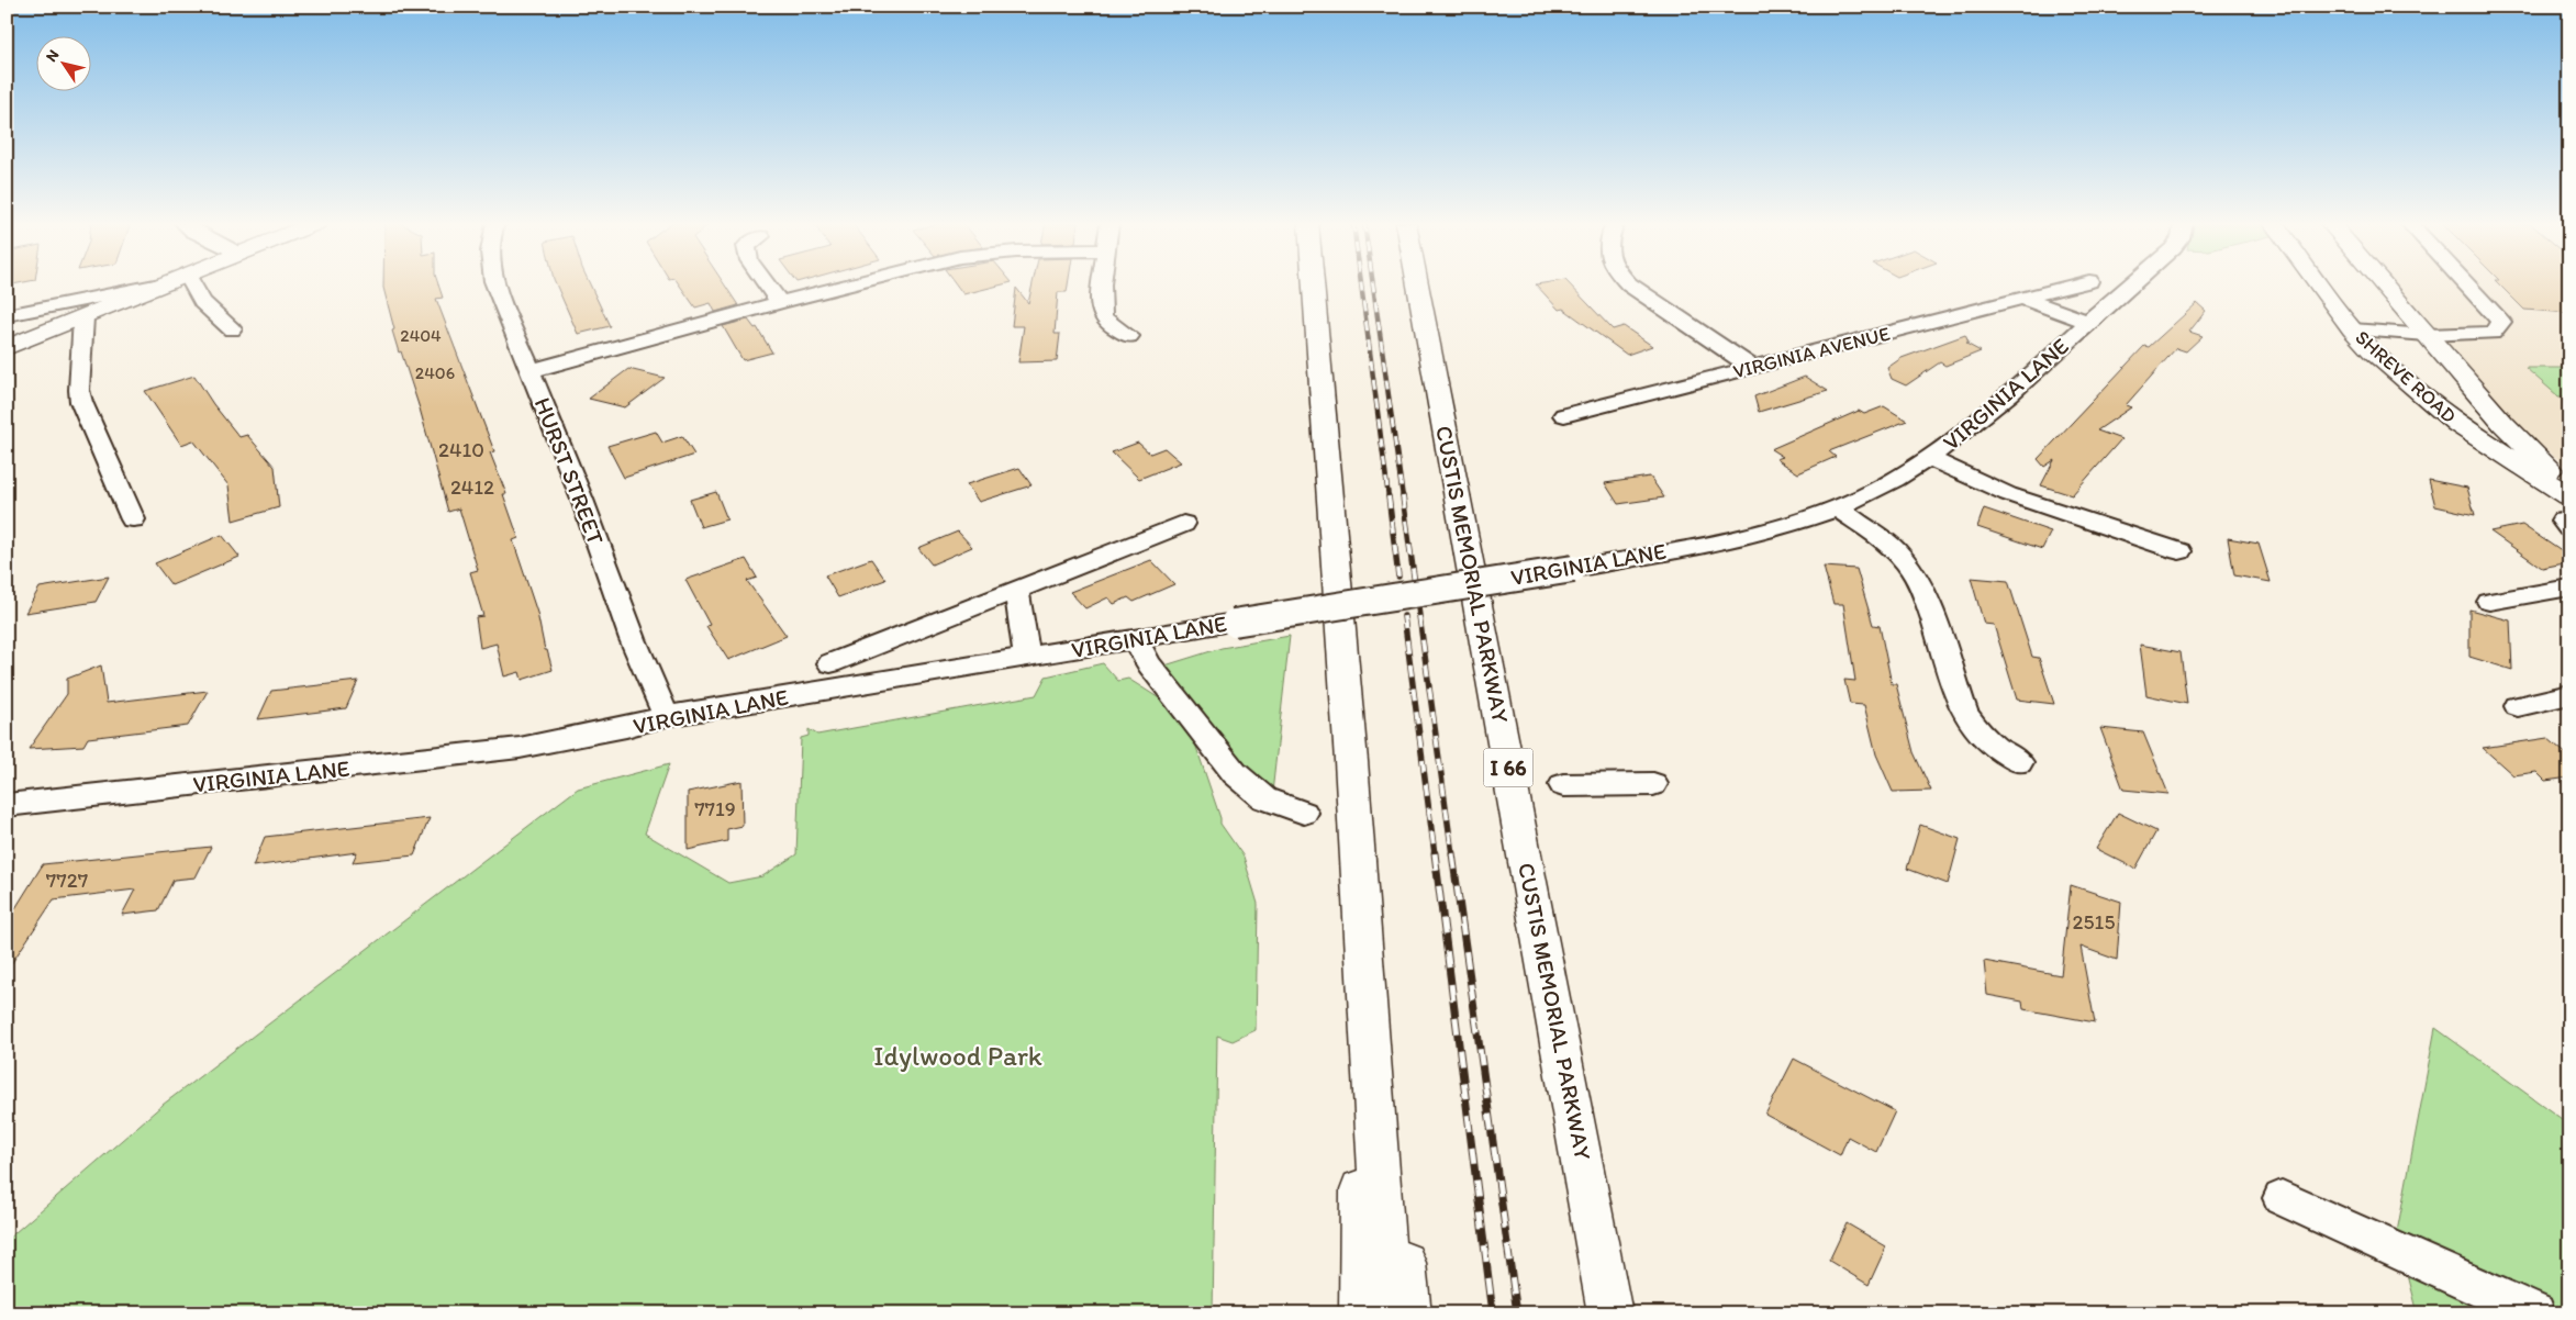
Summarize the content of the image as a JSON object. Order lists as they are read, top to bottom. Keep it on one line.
{"streets":{"main road":["SHREVE ROAD","CUSTIS MEMORIAL PARKWAY","I 66"],"street":["VIRGINIA AVENUE","VIRGINIA LANE","HURST STREET"]},"crossings":[["VIRGINIA LANE","HURST STREET"]],"parks":["Idylwood Park"],"house_numbers":["2404","2406","2410","2412","7719","7727","2515"],"north":"top left"}
